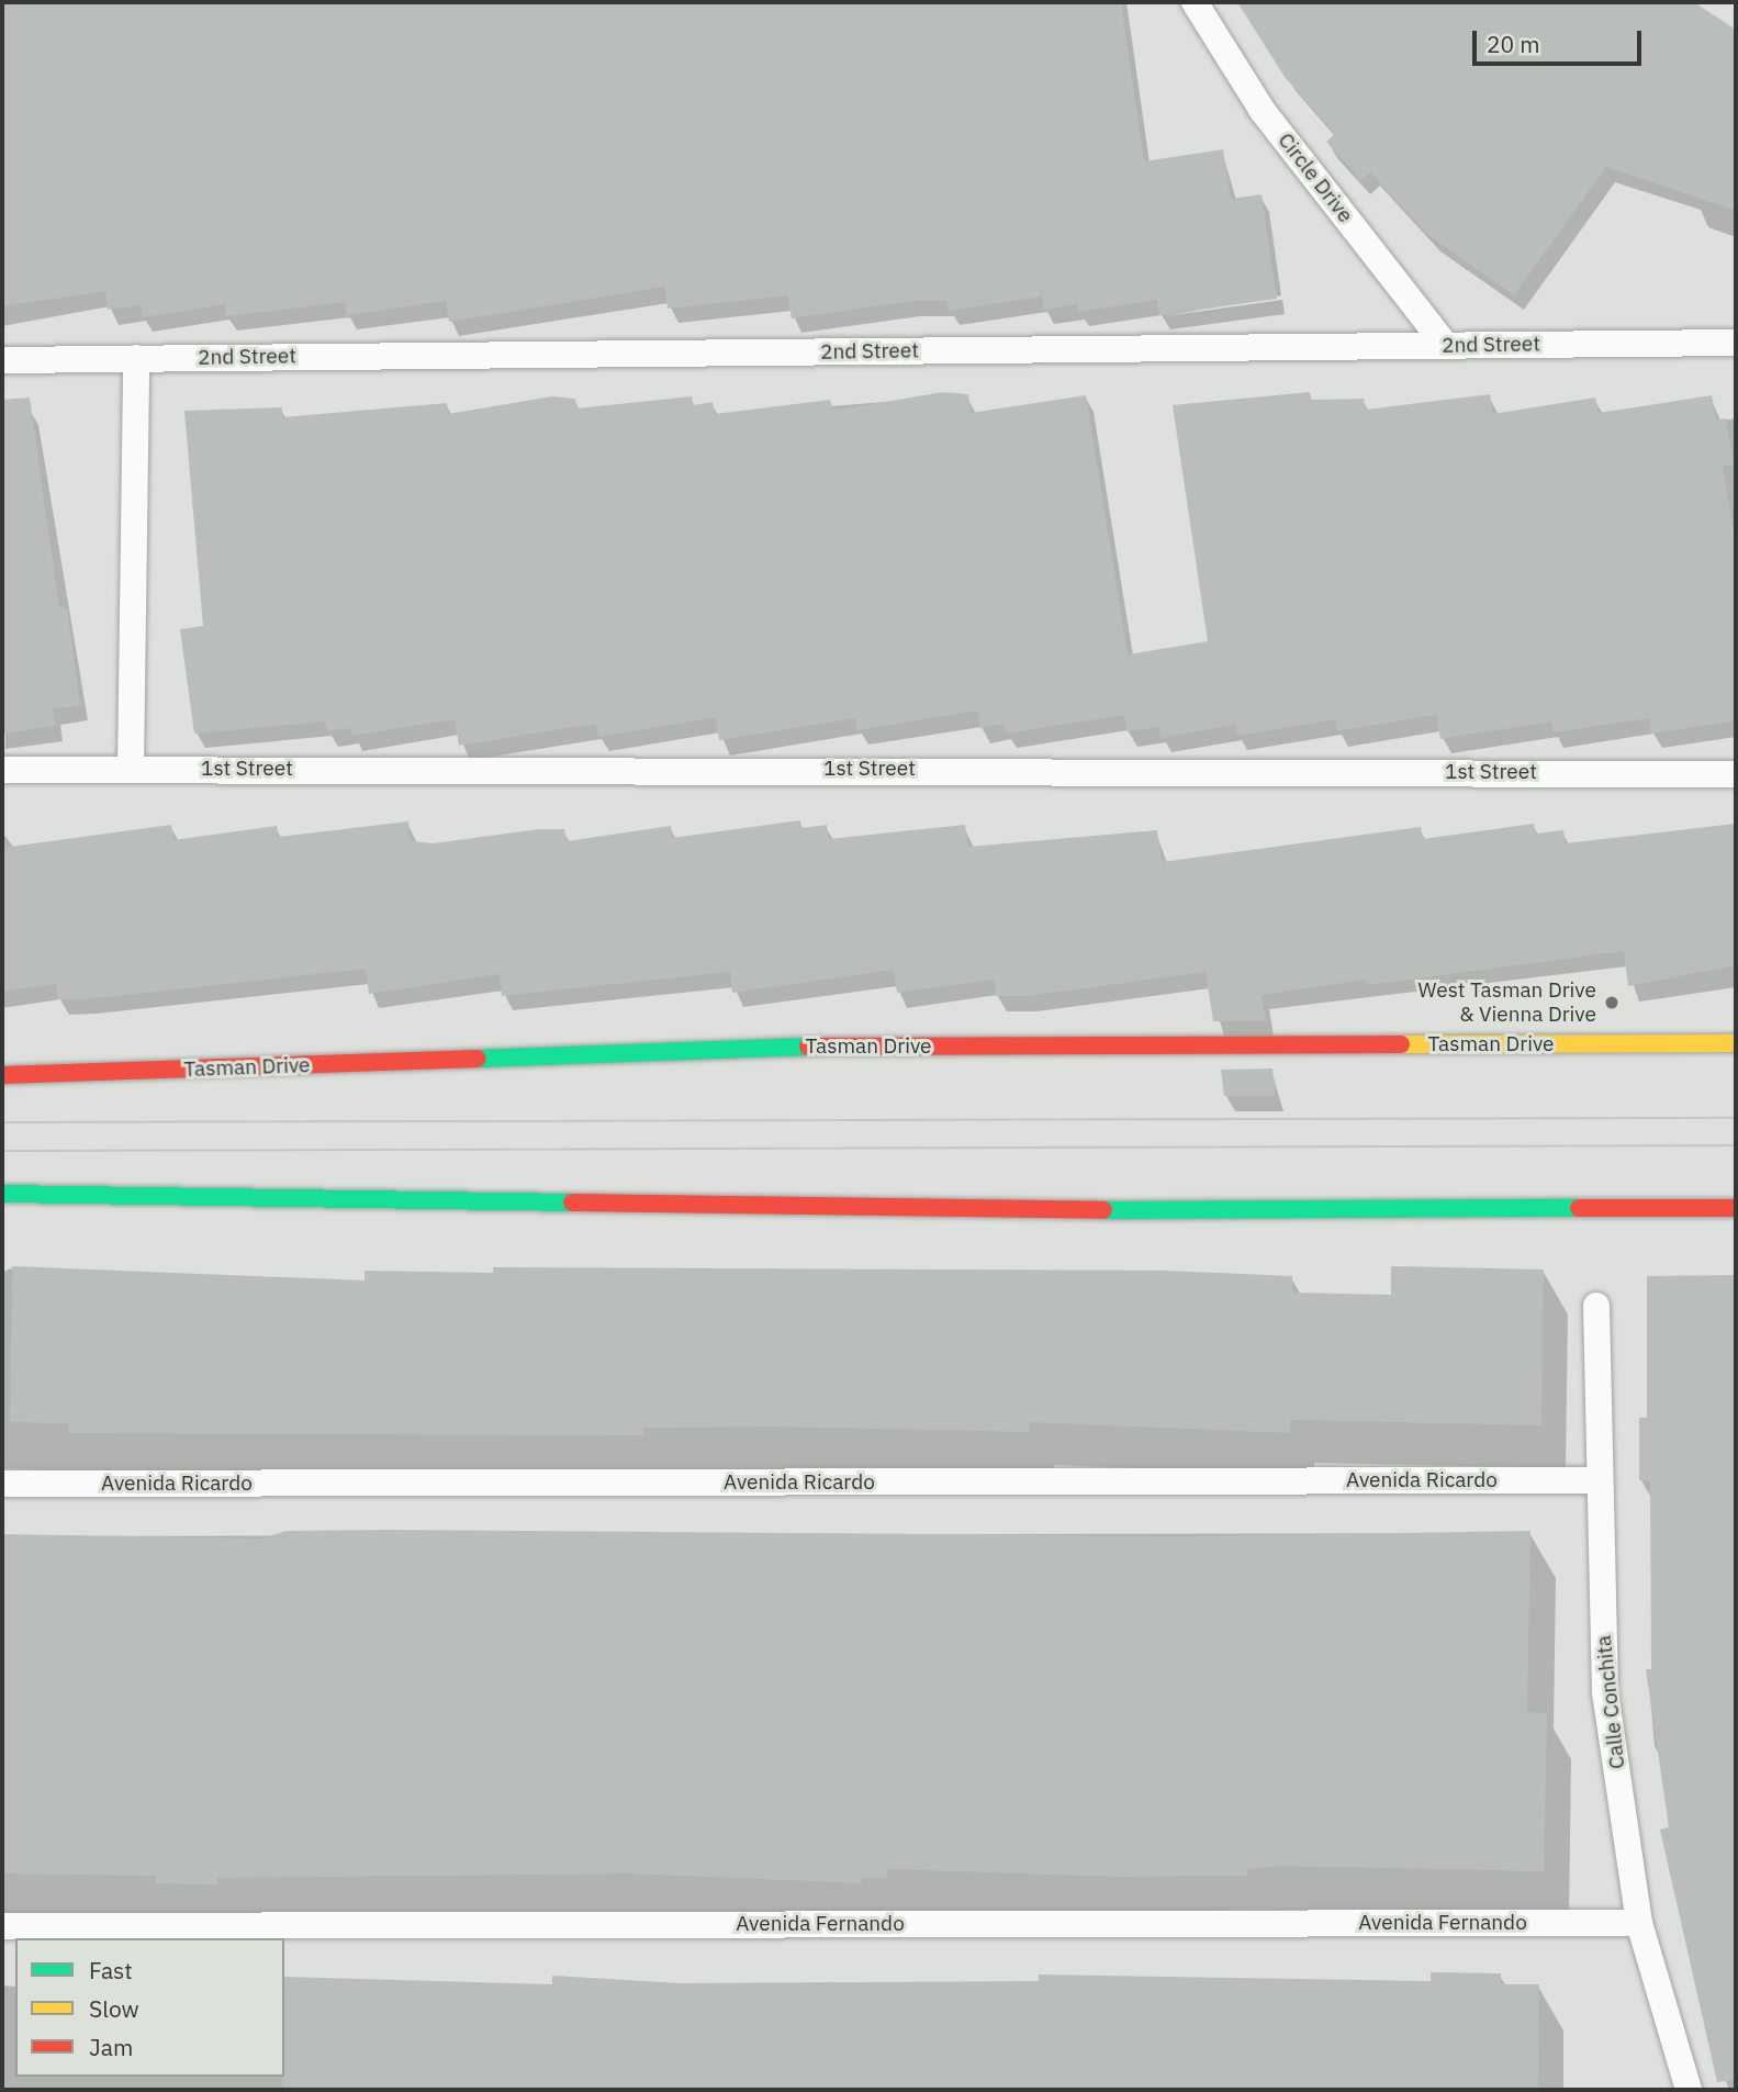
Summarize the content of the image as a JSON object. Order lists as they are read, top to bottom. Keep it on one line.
{"streets":{"street":["Tasman Drive"],"lane":["Circle Drive","2nd Street","1st Street","Avenida Ricardo","Calle Conchita","Avenida Fernando"]},"crossings":[["Circle Drive","2nd Street"],["Avenida Ricardo","Calle Conchita"],["Calle Conchita","Avenida Fernando"]],"places":["West Tasman Drive & Vienna Drive"],"legend":["Fast","Slow","Jam"],"scale_bar":"20 m"}
